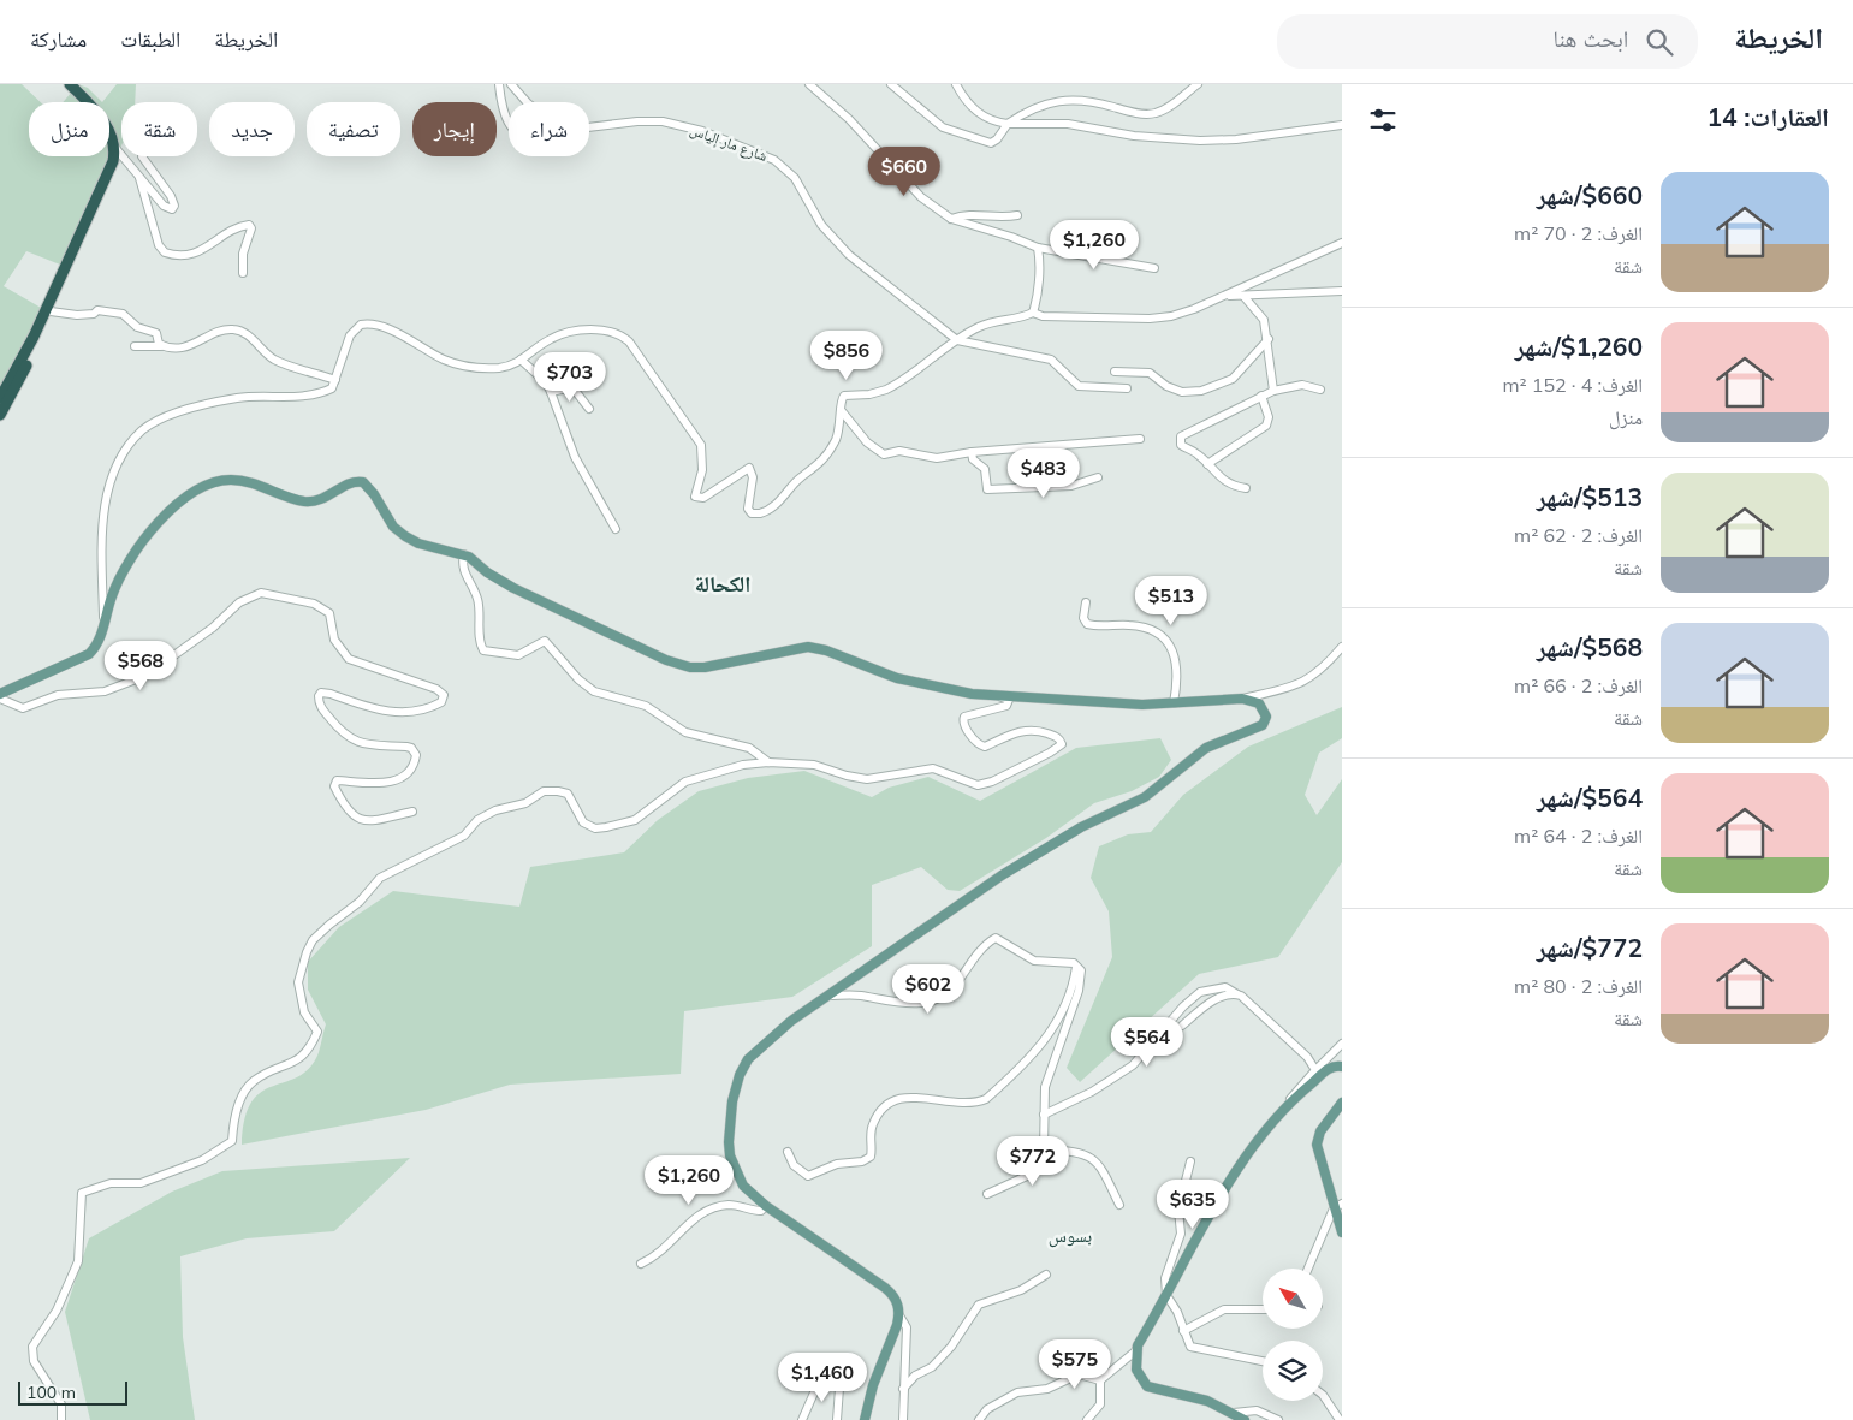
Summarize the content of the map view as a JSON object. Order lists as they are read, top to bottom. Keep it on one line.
{"streets":{"street":["شارع مار إلياس"]},"districts":["الكحالة","بسوس"],"scale_bar":"100 m","north":"top left","page":{"header":"الخريطة","search":"ابحث هنا","nav":["الخريطة","الطبقات","مشاركة"],"heading":"العقارات: 14","chip":["شراء","إيجار","تصفية","جديد","شقة","منزل"],"price":["$660","$1,260","$856","$703","$483","$513","$568","$602","$564","$772","$1,260","$635","$575","$1,460"],"list":[{"name":"$660/شهر","note":"الغرف: 2 · 70 m² · شقة"},{"name":"$1,260/شهر","note":"الغرف: 4 · 152 m² · منزل"},{"name":"$513/شهر","note":"الغرف: 2 · 62 m² · شقة"},{"name":"$568/شهر","note":"الغرف: 2 · 66 m² · شقة"},{"name":"$564/شهر","note":"الغرف: 2 · 64 m² · شقة"},{"name":"$772/شهر","note":"الغرف: 2 · 80 m² · شقة"}],"scale":"100 m"}}
